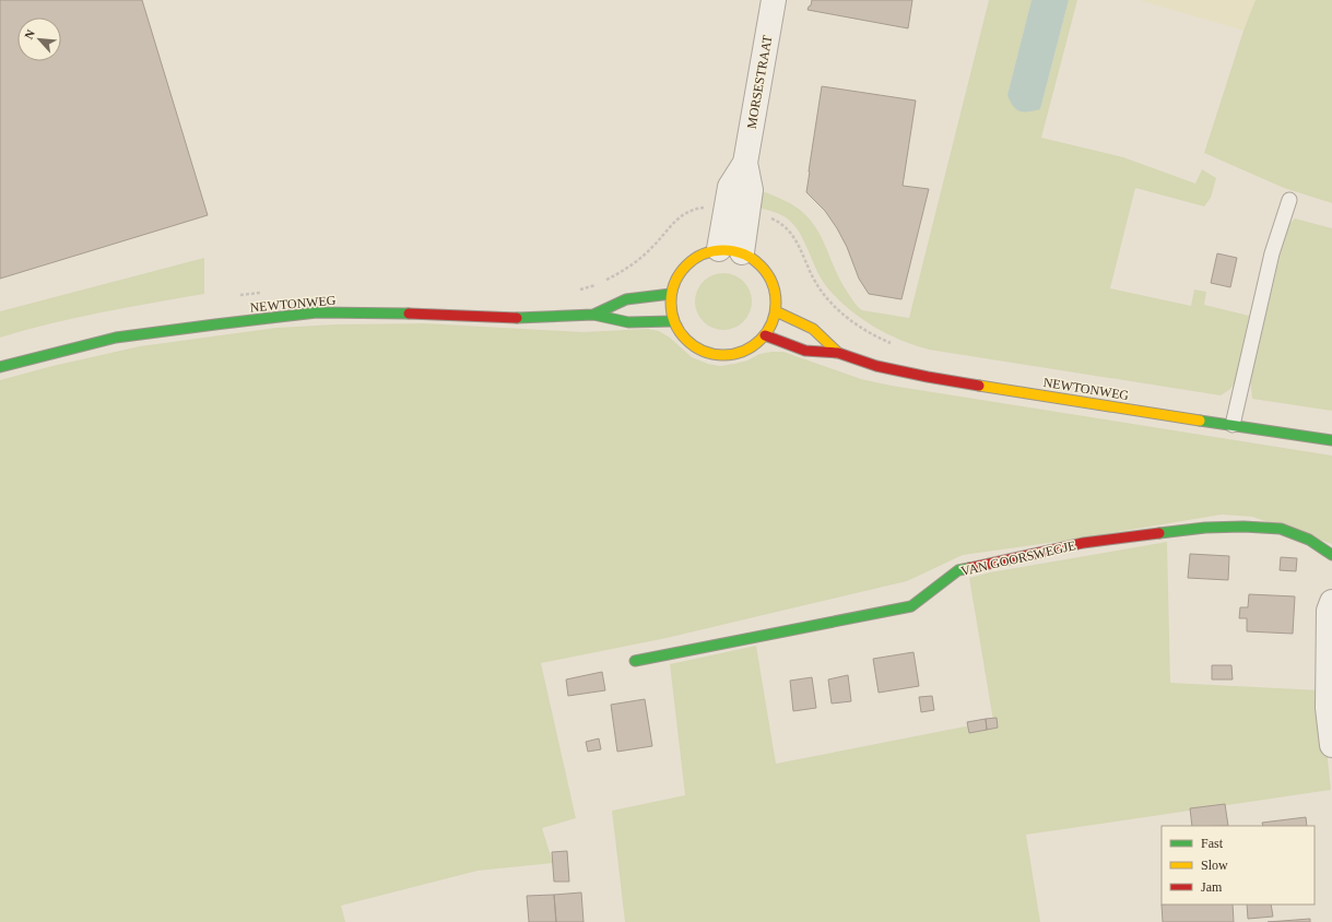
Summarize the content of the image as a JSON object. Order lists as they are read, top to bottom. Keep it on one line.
{"streets":{"main road":["NEWTONWEG","VAN GOORSWEGJE"],"street":["MORSESTRAAT"]},"crossings":[["MORSESTRAAT","NEWTONWEG"]],"legend":["Fast","Slow","Jam"],"north":"top left"}
